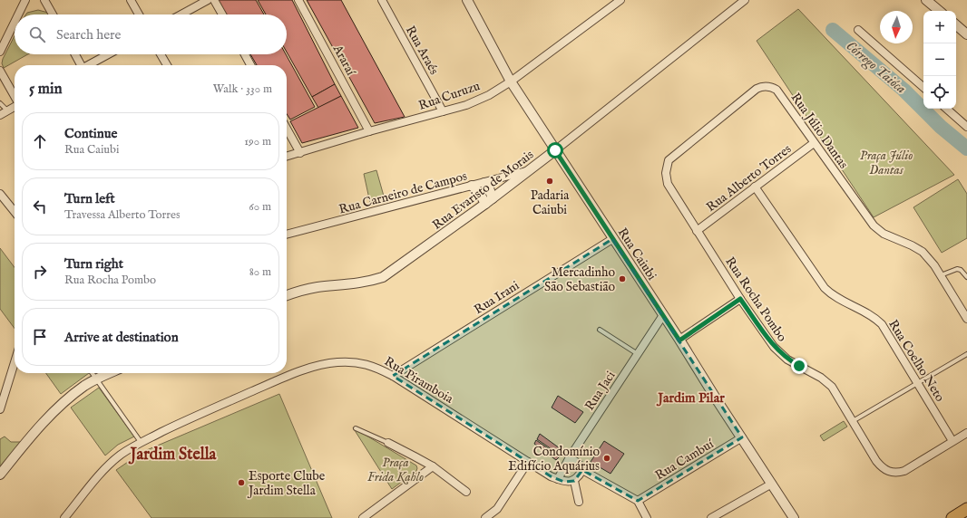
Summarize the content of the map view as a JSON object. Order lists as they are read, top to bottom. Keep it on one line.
{"streets":{"street":["Rua Araés","Araraí","Rua Curuzu","Rua Júlio Dantas","Rua Alberto Torres","Rua Evaristo de Morais","Rua Carneiro de Campos","Rua Caiubi","Rua Irani","Rua Rocha Pombo","Rua Coelho Neto","Rua Piramboia","Rua Jaci","Rua Cambuí"]},"crossings":[["Rua Araés","Rua Curuzu"],["Araraí","Rua Curuzu"],["Rua Curuzu","Rua Caiubi"],["Rua Júlio Dantas","Rua Alberto Torres"],["Rua Júlio Dantas","Rua Rocha Pombo"],["Rua Alberto Torres","Rua Rocha Pombo"],["Rua Alberto Torres","Rua Coelho Neto"],["Rua Evaristo de Morais","Rua Carneiro de Campos"],["Rua Evaristo de Morais","Rua Caiubi"],["Rua Caiubi","Rua Irani"],["Rua Caiubi","Rua Jaci"],["Rua Caiubi","Rua Cambuí"],["Rua Irani","Rua Piramboia"],["Rua Rocha Pombo","Rua Coelho Neto"],["Rua Piramboia","Rua Jaci"]],"districts":["Jardim Pilar","Jardim Stella"],"water":["Córrego Taióca"],"parks":["Praça Júlio Dantas","Praça Frida Kahlo"],"places":["Padaria Caiubi","Mercadinho São Sebastião","Condomínio Edifício Aquárius","Esporte Clube Jardim Stella"],"north":"bottom","page":{"map_buttons":["+","−"],"search":"Search here","heading":["5 min","Walk · 330 m"],"list":[["Continue","Rua Caiubi","190 m"],["Turn left","Travessa Alberto Torres","60 m"],["Turn right","Rua Rocha Pombo","80 m"],"Arrive at destination"]}}
